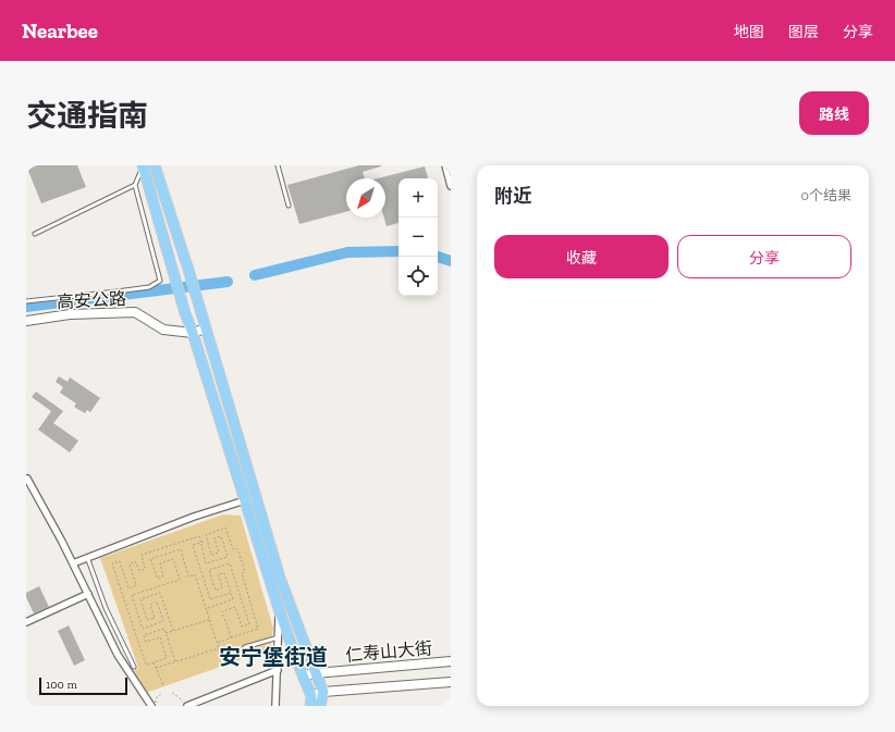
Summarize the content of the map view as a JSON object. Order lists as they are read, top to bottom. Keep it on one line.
{"streets":{"main road":["高安公路","仁寿山大街"]},"districts":["安宁堡街道"],"scale_bar":"100 m","north":"bottom left","page":{"header":"Nearbee","nav":["地图","图层","分享"],"title":"交通指南","buttons":["路线",["收藏","分享"]],"heading":["附近","0个结果"],"map_buttons":["+","−"],"scale":"100 m"}}
